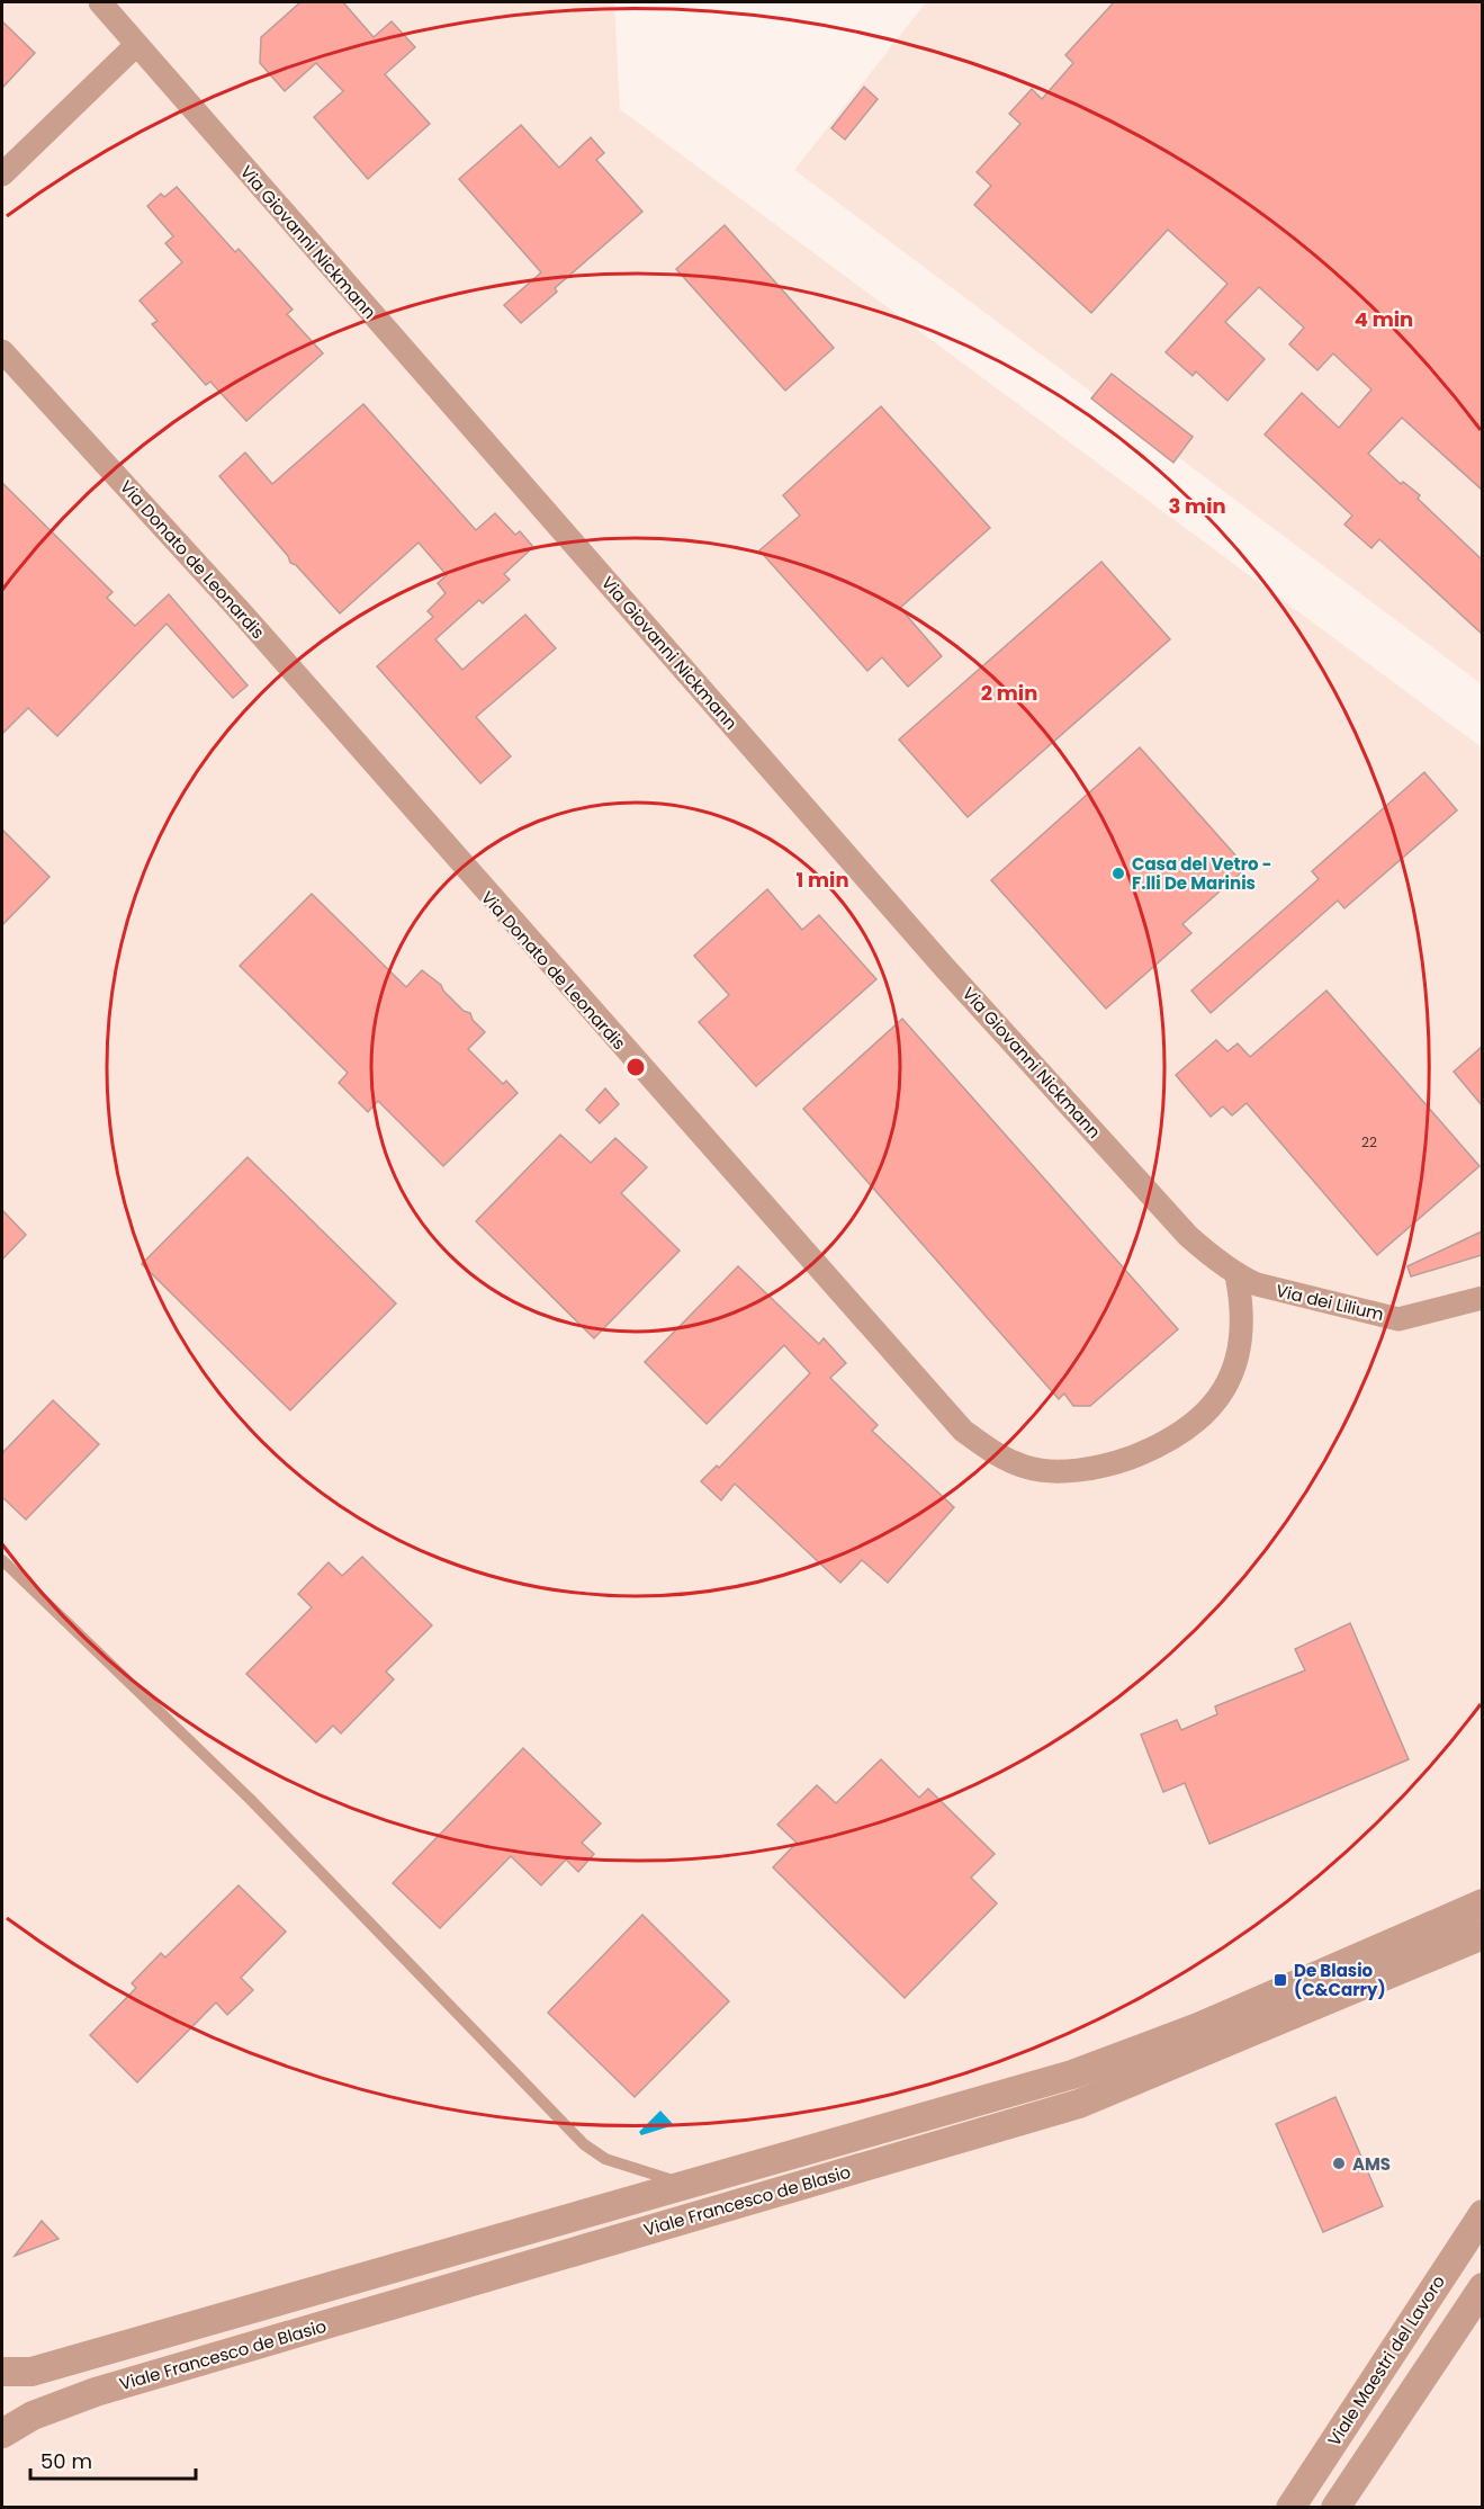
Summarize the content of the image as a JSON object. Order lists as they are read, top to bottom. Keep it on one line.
{"streets":{"street":["Via Giovanni Nickmann","Via Donato de Leonardis","Via dei Lilium","Viale Francesco de Blasio","Viale Maestri del Lavoro"]},"crossings":[["Via Giovanni Nickmann","Via Donato de Leonardis"],["Via Giovanni Nickmann","Via dei Lilium"],["Via Donato de Leonardis","Via dei Lilium"]],"places":{"other":["Casa del Vetro - F.lli De Marinis","AMS"],"transit":["De Blasio (C&Carry)"]},"house_numbers":["22"],"scale_bar":"50 m","rings":["4 min","3 min","2 min","1 min"]}
